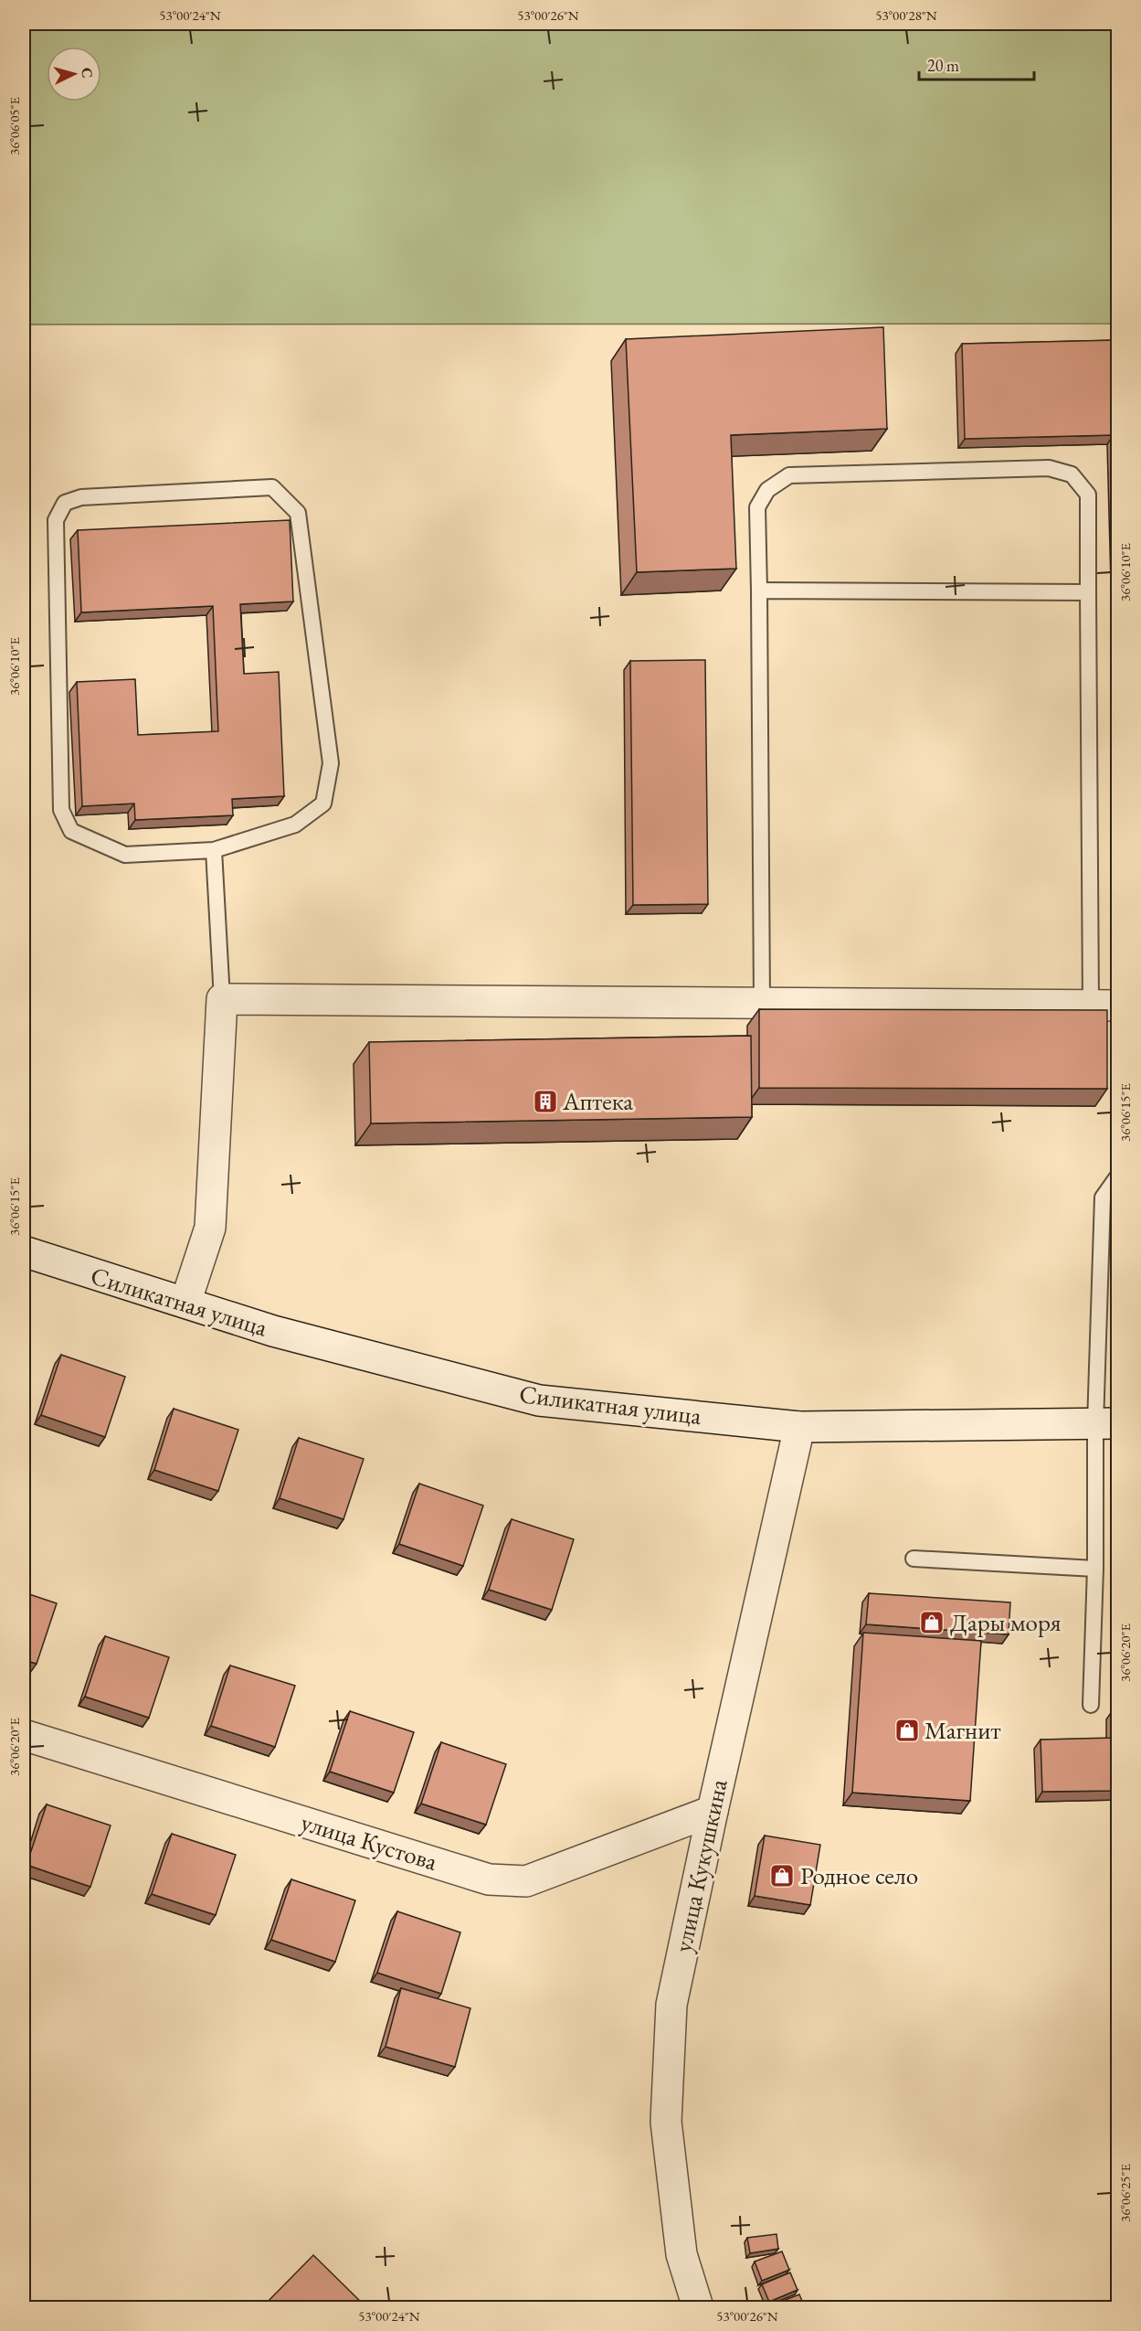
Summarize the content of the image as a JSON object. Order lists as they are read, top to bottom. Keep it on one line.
{"streets":{"street":["Силикатная улица","улица Кустова","улица Кукушкина"]},"crossings":[["Силикатная улица","улица Кукушкина"],["улица Кустова","улица Кукушкина"]],"places":{"building":["Аптека"],"shop":["Дары моря","Магнит","Родное село"]},"scale_bar":"20 m","north":"right","coordinates":["53°00'24\"N","53°00'26\"N","53°00'28\"N","36°06'05\"E","36°06'10\"E","36°06'15\"E","36°06'20\"E","36°06'25\"E"]}
